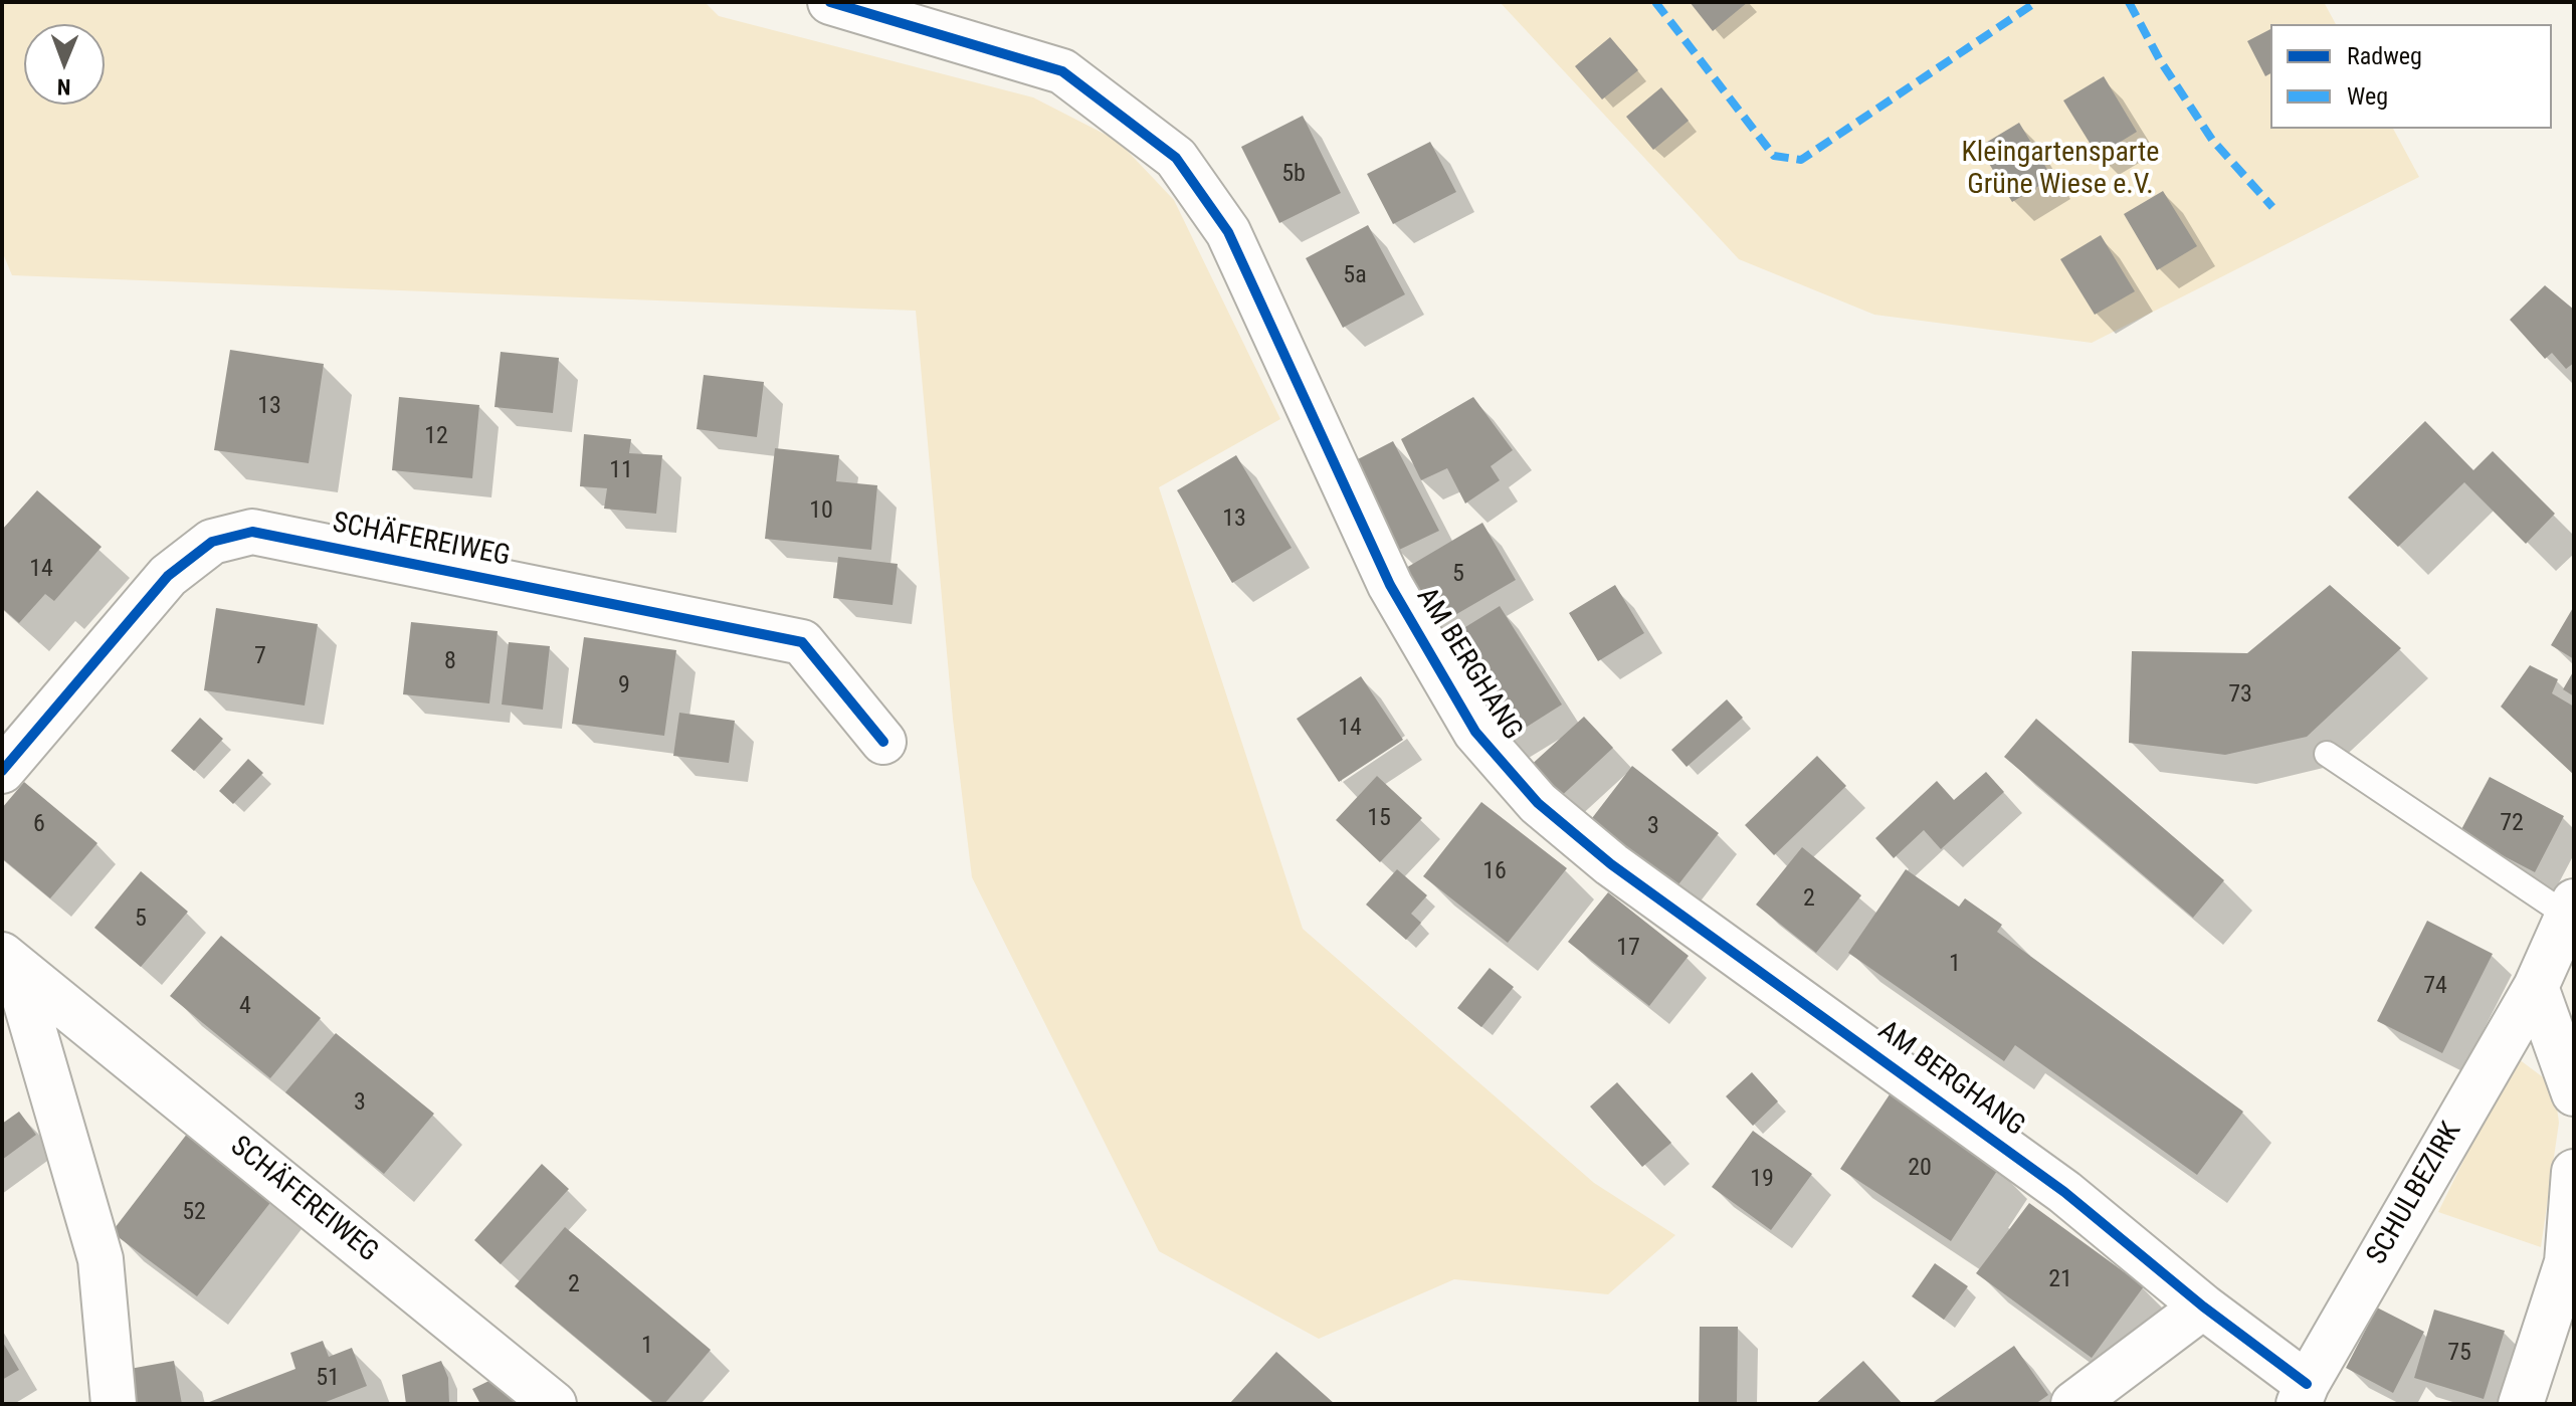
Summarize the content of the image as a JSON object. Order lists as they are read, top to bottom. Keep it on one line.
{"streets":{"street":["SCHÄFEREIWEG","AM BERGHANG","SCHULBEZIRK"]},"crossings":[["AM BERGHANG","SCHULBEZIRK"]],"parks":["Kleingartensparte Grüne Wiese e.V."],"house_numbers":["5b","5a","13","12","11","10","13","14","5","7","8","9","73","14","15","72","6","3","16","2","5","17","1","74","4","3","20","19","52","21","2","1","75","51"],"legend":["Radweg","Weg"],"north":"bottom"}
